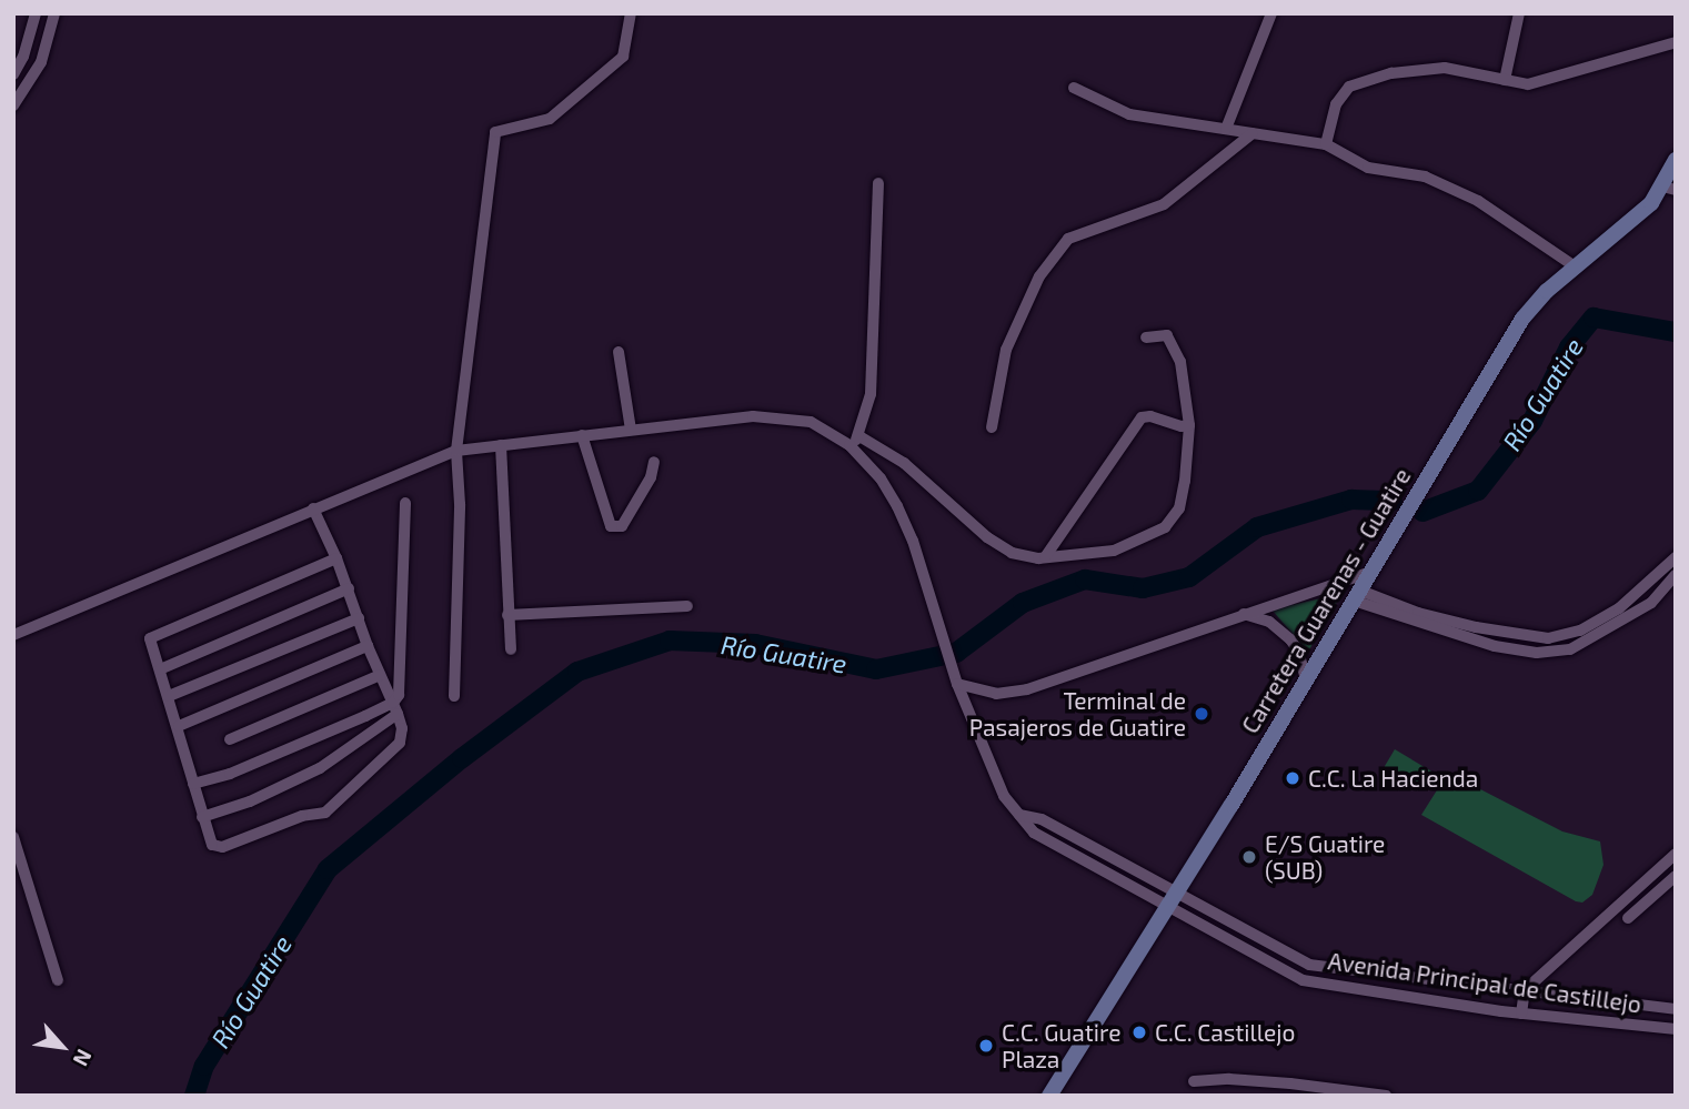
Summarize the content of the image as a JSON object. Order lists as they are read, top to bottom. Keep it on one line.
{"streets":{"main road":["Carretera Guarenas - Guatire"],"street":["Avenida Principal de Castillejo"]},"crossings":[["Carretera Guarenas - Guatire","Avenida Principal de Castillejo"]],"water":["Río Guatire"],"places":["Terminal de Pasajeros de Guatire","C.C. La Hacienda","E/S Guatire (SUB)","C.C. Castillejo","C.C. Guatire Plaza"],"north":"bottom right"}
